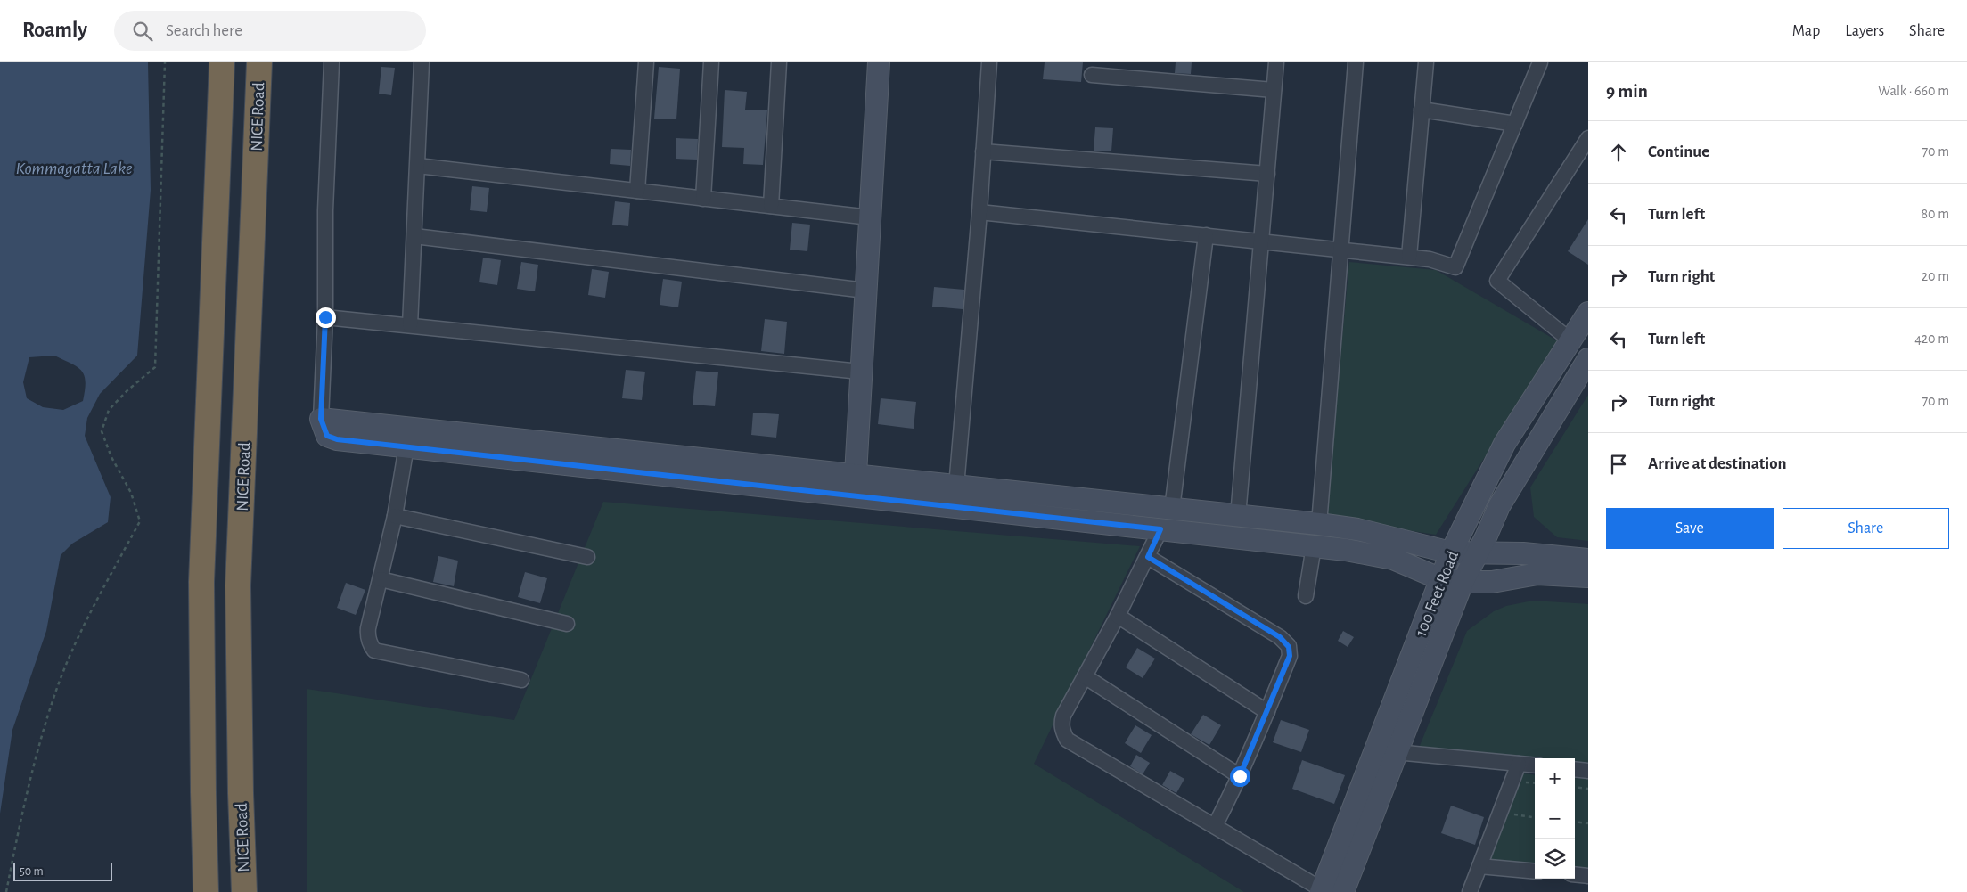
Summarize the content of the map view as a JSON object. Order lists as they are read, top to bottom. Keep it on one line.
{"streets":{"highway":["NICE Road"],"street":["100 Feet Road"]},"water":["Kommagatta Lake"],"scale_bar":"50 m","page":{"header":"Roamly","search":"Search here","nav":["Map","Layers","Share"],"heading":["9 min","Walk · 660 m"],"list":[["Continue","70 m"],["Turn left","80 m"],["Turn right","20 m"],["Turn left","420 m"],["Turn right","70 m"],"Arrive at destination"],"buttons":["Save","Share"],"map_buttons":["+","−"],"scale":"50 m"}}
